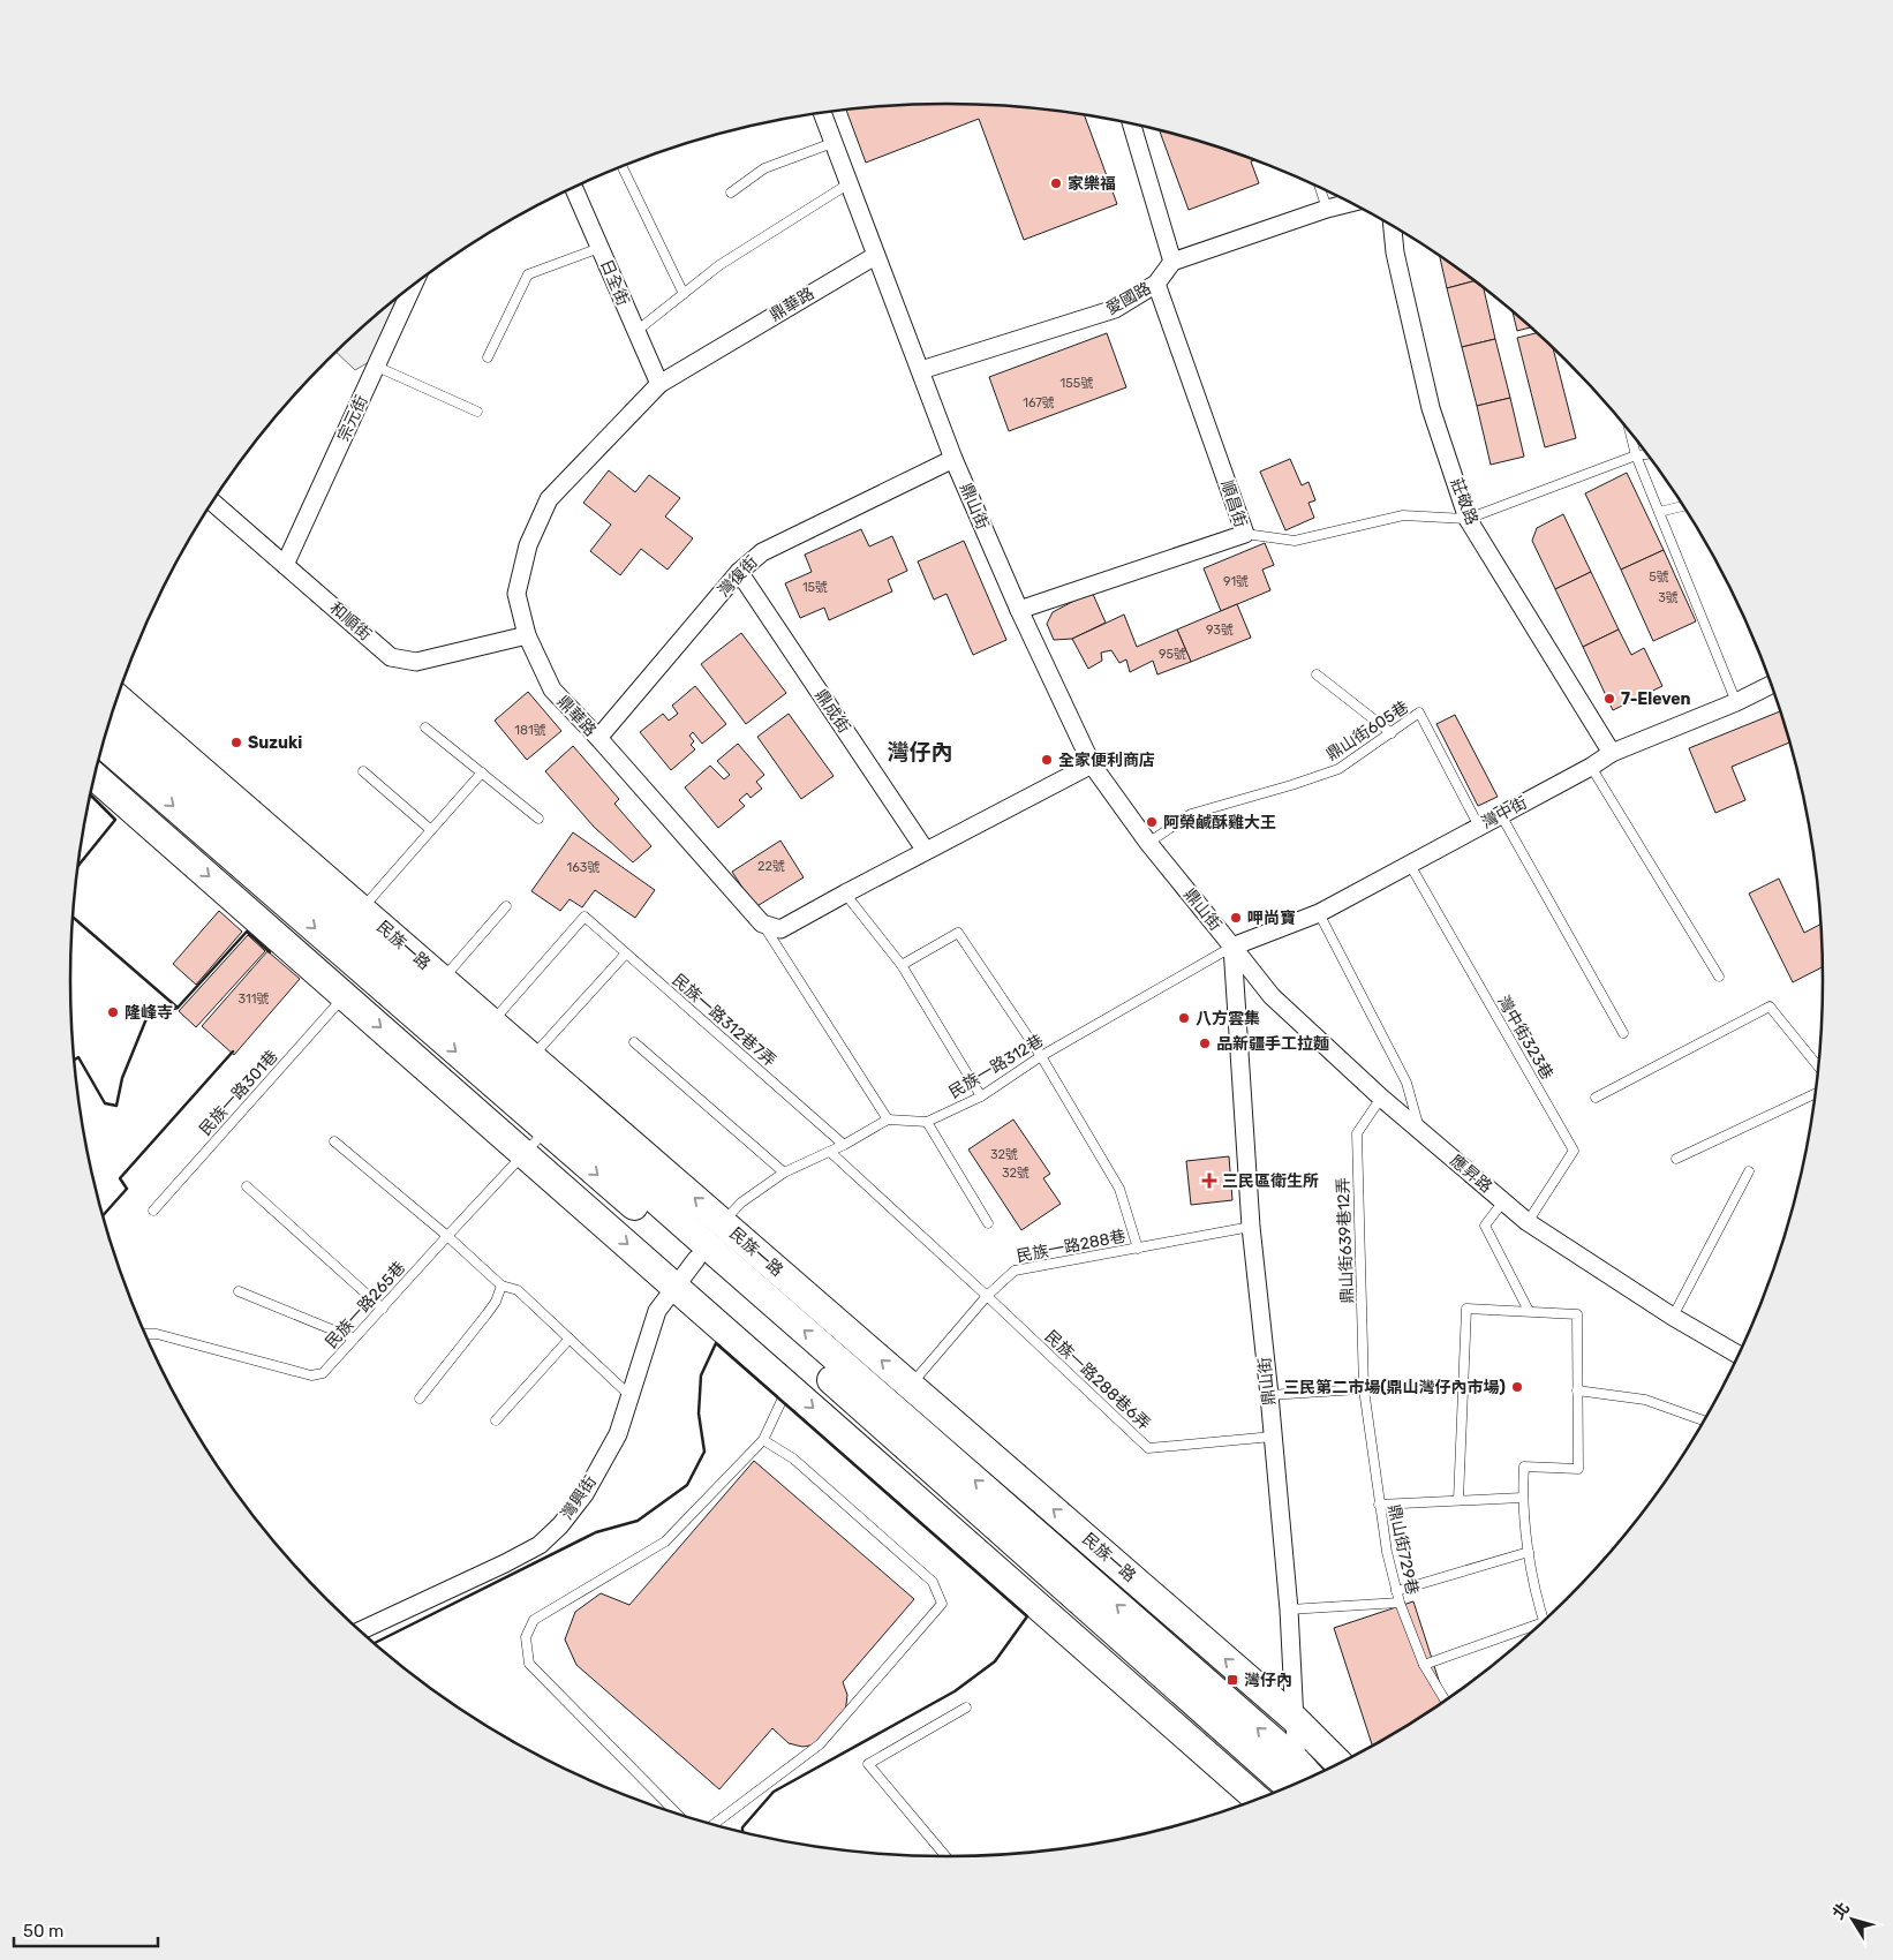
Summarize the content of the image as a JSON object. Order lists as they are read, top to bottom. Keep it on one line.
{"streets":{"main road":["民族一路"],"street":["日全街","愛國路","鼎華路","宗元街","莊敬路","順昌街","鼎山街","灣復街","和順街","鼎成街","灣中街","應昇路","灣興街"],"lane":["鼎山街605巷","民族一路312巷7弄","灣中街323巷","民族一路312巷","民族一路301巷","鼎山街639巷12弄","民族一路288巷","民族一路265巷","民族一路288巷6弄","鼎山街729巷"]},"crossings":[["日全街","鼎華路"],["愛國路","順昌街"],["愛國路","鼎山街"],["鼎華路","鼎山街"],["鼎華路","灣復街"],["鼎華路","和順街"],["宗元街","和順街"],["莊敬路","灣中街"],["順昌街","鼎山街"],["鼎山街","灣復街"],["鼎山街","鼎山街605巷"],["鼎山街","灣中街"],["鼎山街","民族一路"],["鼎山街","民族一路312巷"],["鼎山街","應昇路"],["鼎山街","民族一路288巷"],["鼎山街","民族一路288巷6弄"],["灣復街","鼎成街"],["鼎山街605巷","灣中街"],["灣中街","灣中街323巷"],["灣中街","民族一路312巷"],["灣中街","應昇路"],["民族一路","民族一路312巷7弄"],["民族一路","民族一路288巷"],["民族一路","民族一路265巷"],["民族一路","灣興街"],["灣中街323巷","應昇路"],["民族一路312巷","應昇路"],["應昇路","鼎山街639巷12弄"],["鼎山街639巷12弄","鼎山街729巷"],["民族一路288巷","民族一路288巷6弄"]],"districts":["灣仔內"],"places":{"other":["家樂福","7-Eleven","Suzuki","全家便利商店","阿榮鹹酥雞大王","呷尚寶","隆峰寺","八方雲集","品新疆手工拉麵","三民第二市場(鼎山灣仔內市場)"],"health":["三民區衛生所"],"transit":["灣仔內"]},"house_numbers":["155號","167號","5號","91號","15號","3號","93號","95號","181號","22號","163號","311號","32號","32號"],"scale_bar":"50 m","north":"top left"}
